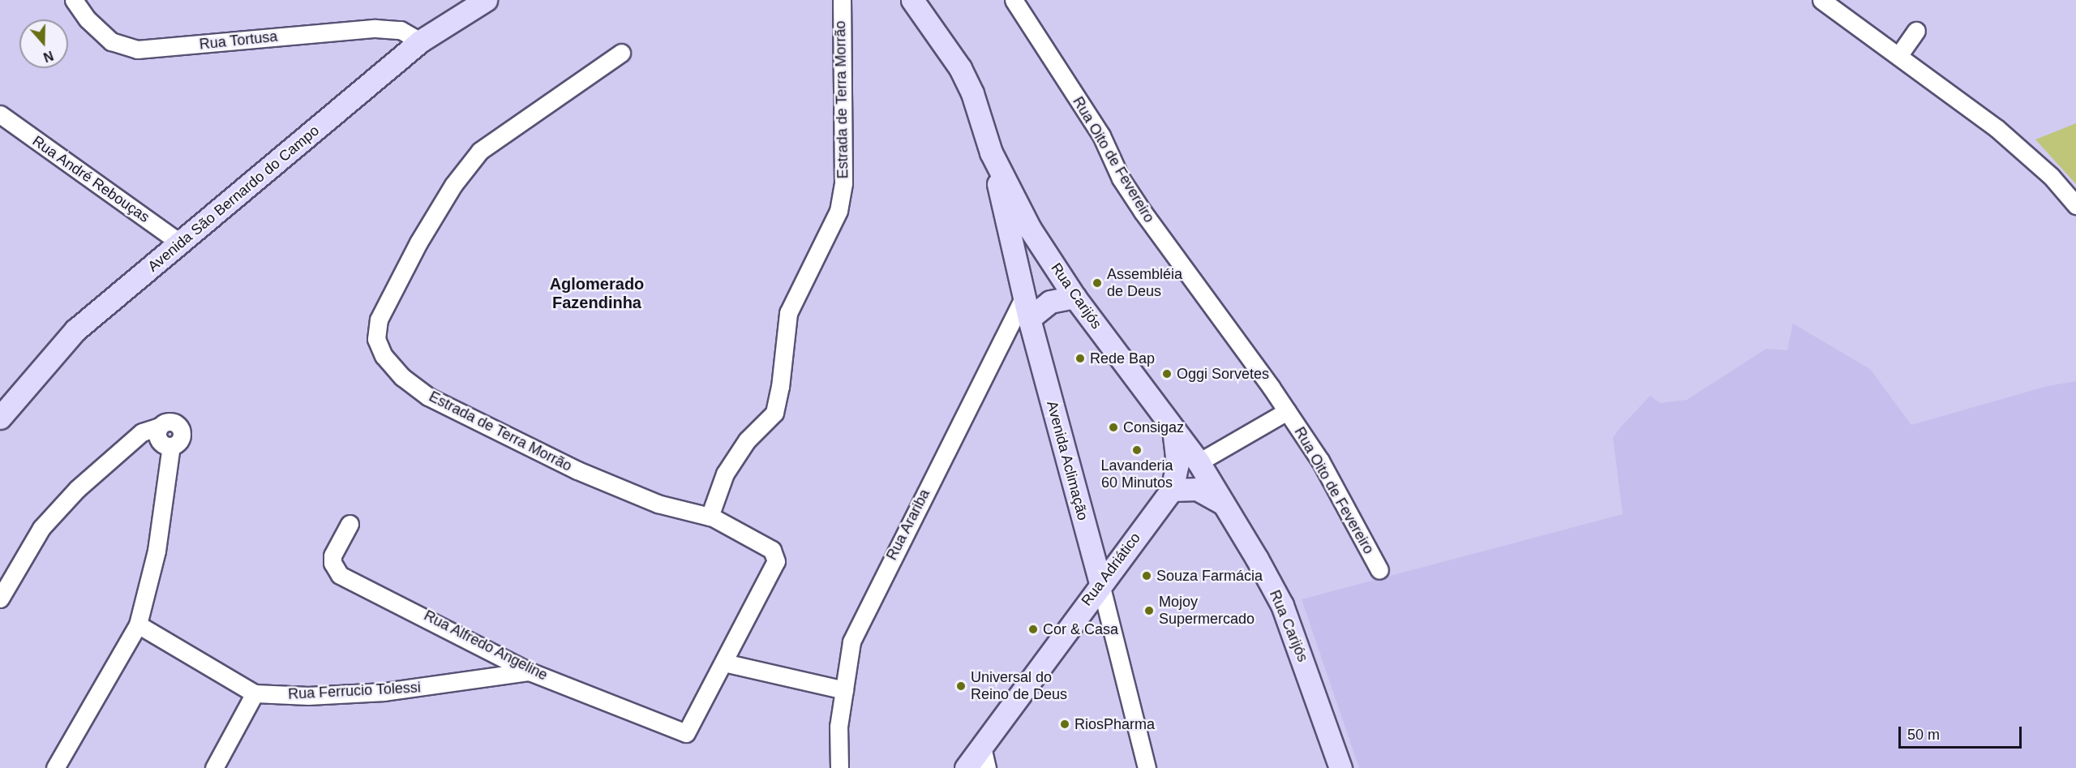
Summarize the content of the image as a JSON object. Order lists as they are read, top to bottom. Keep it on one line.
{"streets":{"main road":["Avenida São Bernardo do Campo","Rua Carijós","Avenida Aclimação","Rua Adriático"],"street":["Rua Tortusa","Estrada de Terra Morrão","Rua Oito de Fevereiro","Rua André Rebouças","Rua Arariba","Rua Alfredo Angeline","Rua Ferrucio Tolessi"]},"crossings":[["Rua Tortusa","Avenida São Bernardo do Campo"],["Estrada de Terra Morrão","Rua Alfredo Angeline"],["Rua Oito de Fevereiro","Rua Carijós"],["Rua André Rebouças","Avenida São Bernardo do Campo"],["Rua Carijós","Avenida Aclimação"],["Rua Carijós","Rua Adriático"],["Avenida Aclimação","Rua Arariba"],["Avenida Aclimação","Rua Adriático"],["Rua Alfredo Angeline","Rua Ferrucio Tolessi"]],"districts":["Aglomerado Fazendinha"],"places":["Assembléia de Deus","Rede Bap","Oggi Sorvetes","Consigaz","Lavanderia 60 Minutos","Souza Farmácia","Mojoy Supermercado","Cor & Casa","Universal do Reino de Deus","RiosPharma"],"scale_bar":"50 m","north":"bottom"}
